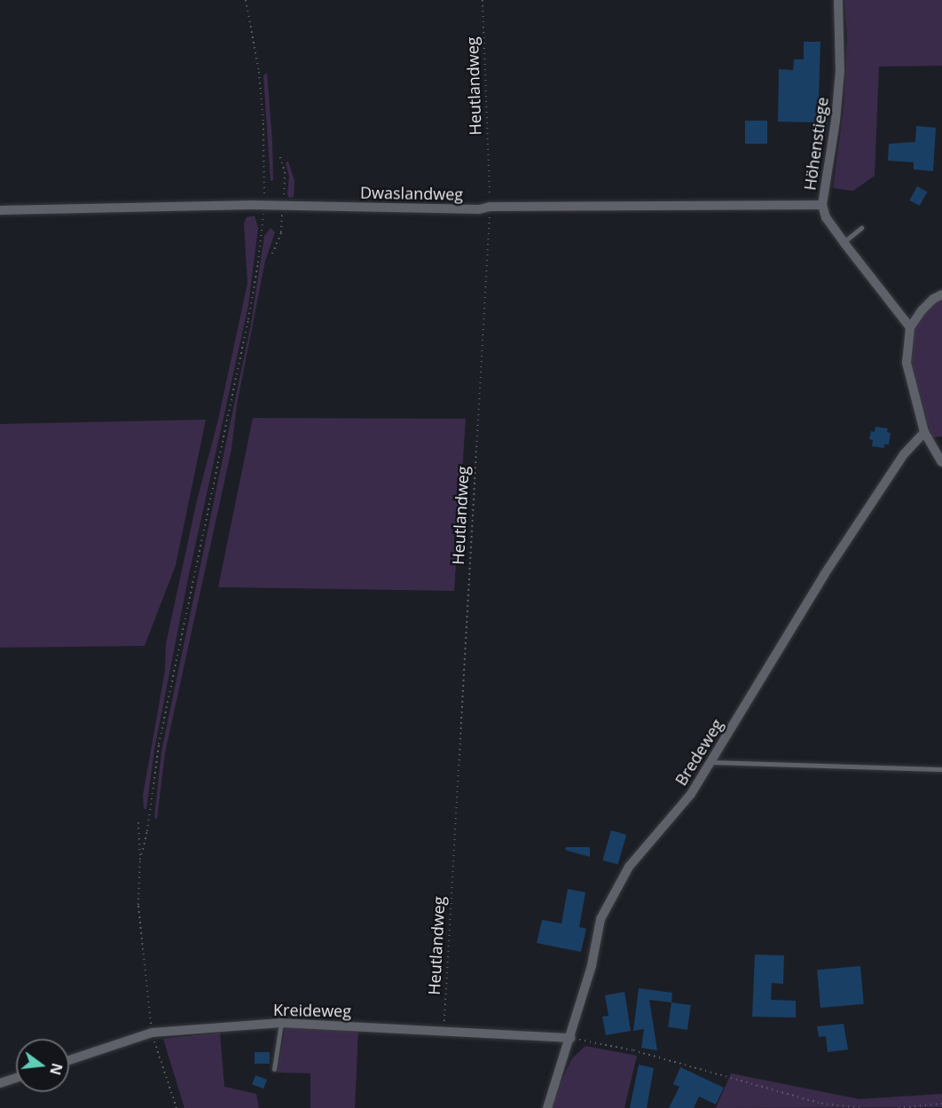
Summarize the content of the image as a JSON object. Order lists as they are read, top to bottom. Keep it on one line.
{"streets":{"street":["Höhenstiege","Dwaslandweg","Bredeweg","Kreideweg"],"path":["Heutlandweg"]},"crossings":[["Heutlandweg","Dwaslandweg"],["Heutlandweg","Kreideweg"],["Höhenstiege","Dwaslandweg"],["Bredeweg","Kreideweg"]],"north":"right"}
